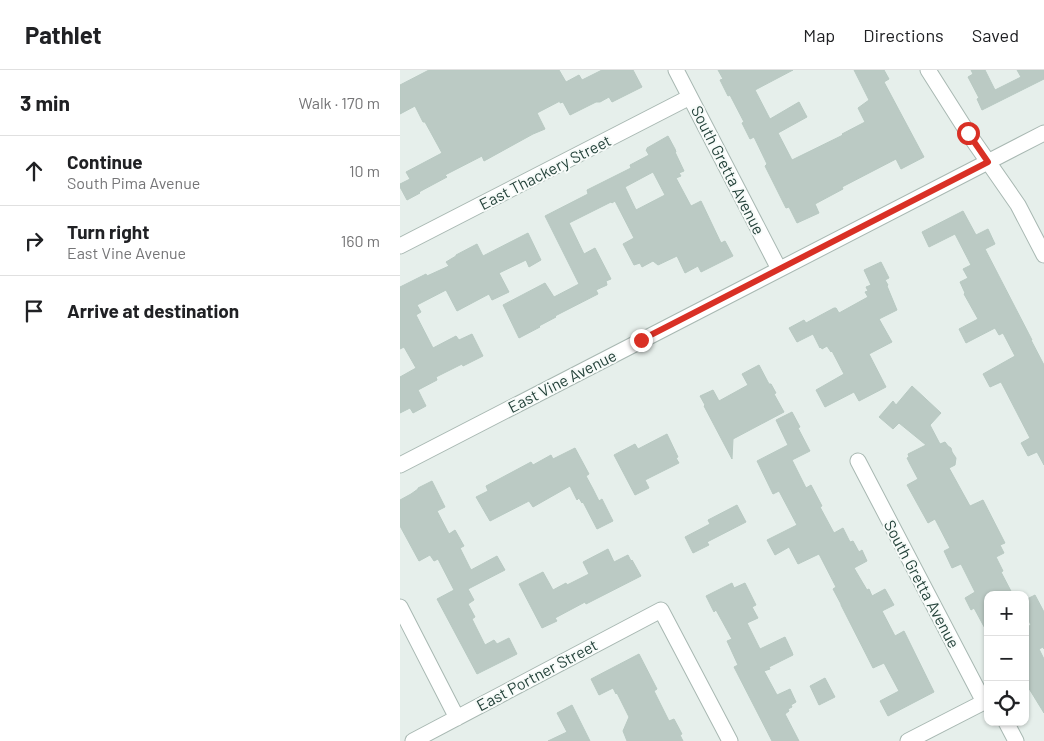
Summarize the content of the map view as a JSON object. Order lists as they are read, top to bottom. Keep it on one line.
{"streets":{"street":["South Gretta Avenue","East Thackery Street","East Vine Avenue","East Portner Street"]},"crossings":[["South Gretta Avenue","East Thackery Street"],["South Gretta Avenue","East Vine Avenue"]],"page":{"header":"Pathlet","nav":["Map","Directions","Saved"],"heading":["3 min","Walk · 170 m"],"list":[["Continue","South Pima Avenue","10 m"],["Turn right","East Vine Avenue","160 m"],"Arrive at destination"],"map_buttons":["+","−"]}}
